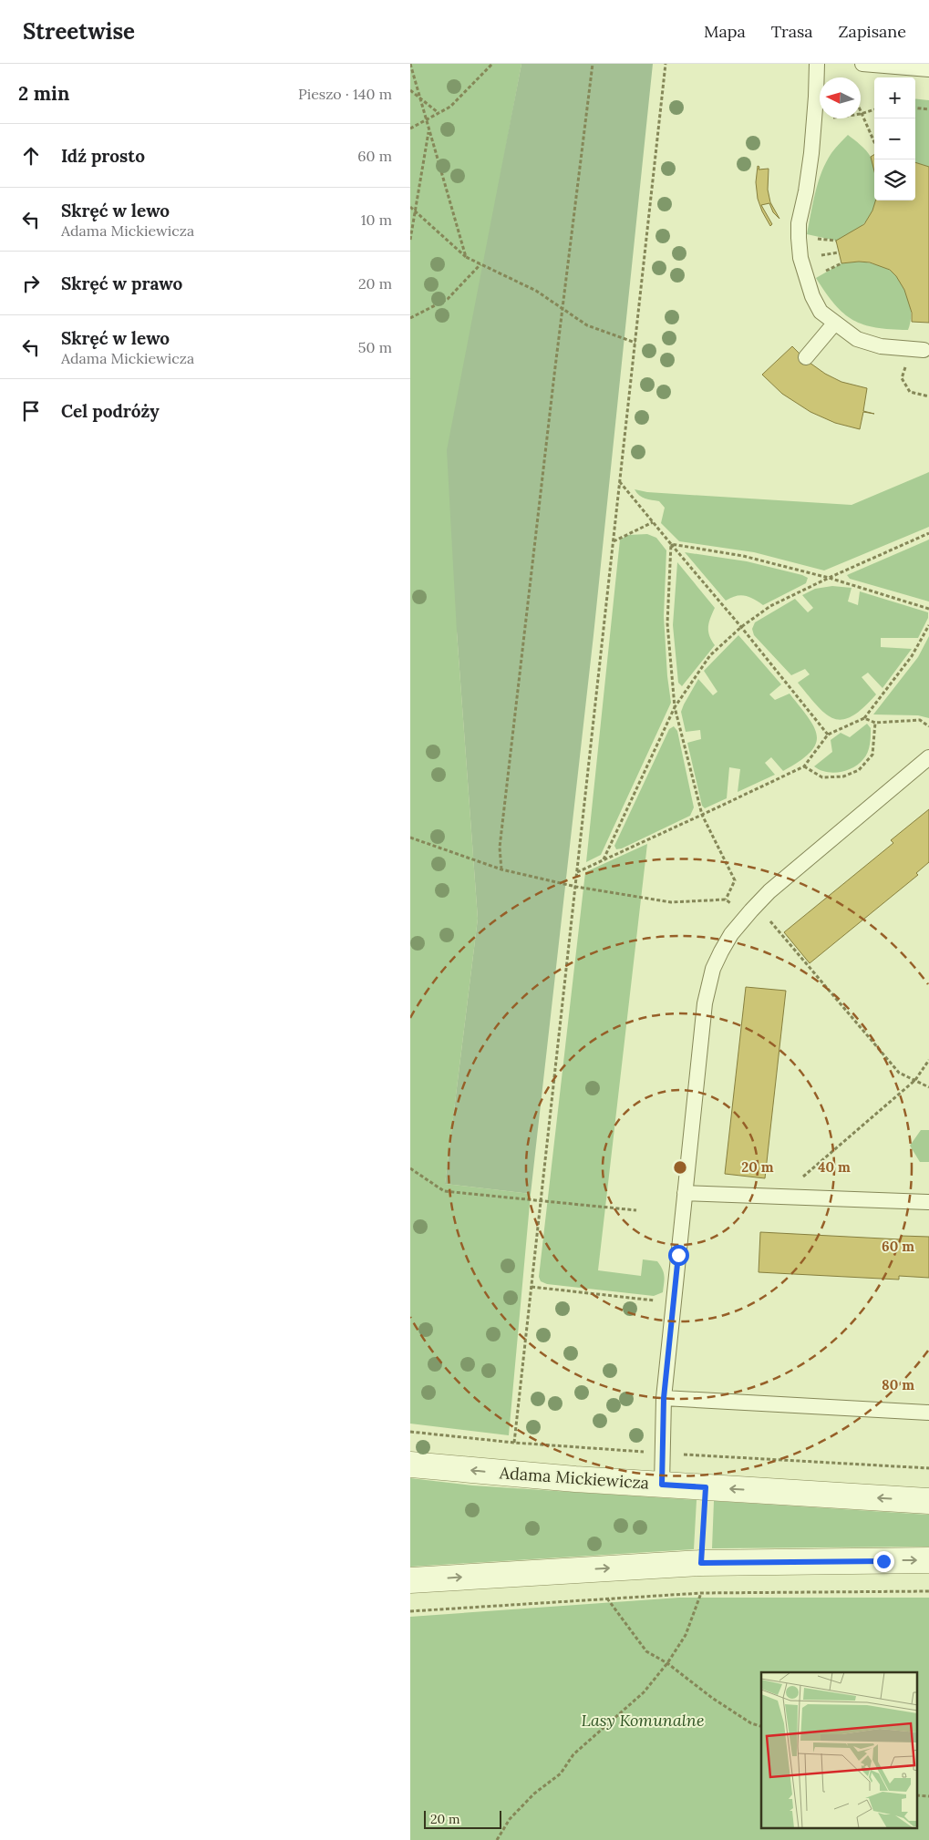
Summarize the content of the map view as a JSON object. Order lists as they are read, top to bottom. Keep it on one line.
{"streets":{"street":["Adama Mickiewicza"]},"parks":["Lasy Komunalne"],"scale_bar":"20 m","north":"left","page":{"header":"Streetwise","nav":["Mapa","Trasa","Zapisane"],"heading":["2 min","Pieszo · 140 m"],"map_buttons":["+","−"],"list":[["Idź prosto","60 m"],["Skręć w lewo","Adama Mickiewicza","10 m"],["Skręć w prawo","20 m"],["Skręć w lewo","Adama Mickiewicza","50 m"],"Cel podróży"],"scale":"20 m"},"rings":["20 m","40 m","60 m","80 m"]}
